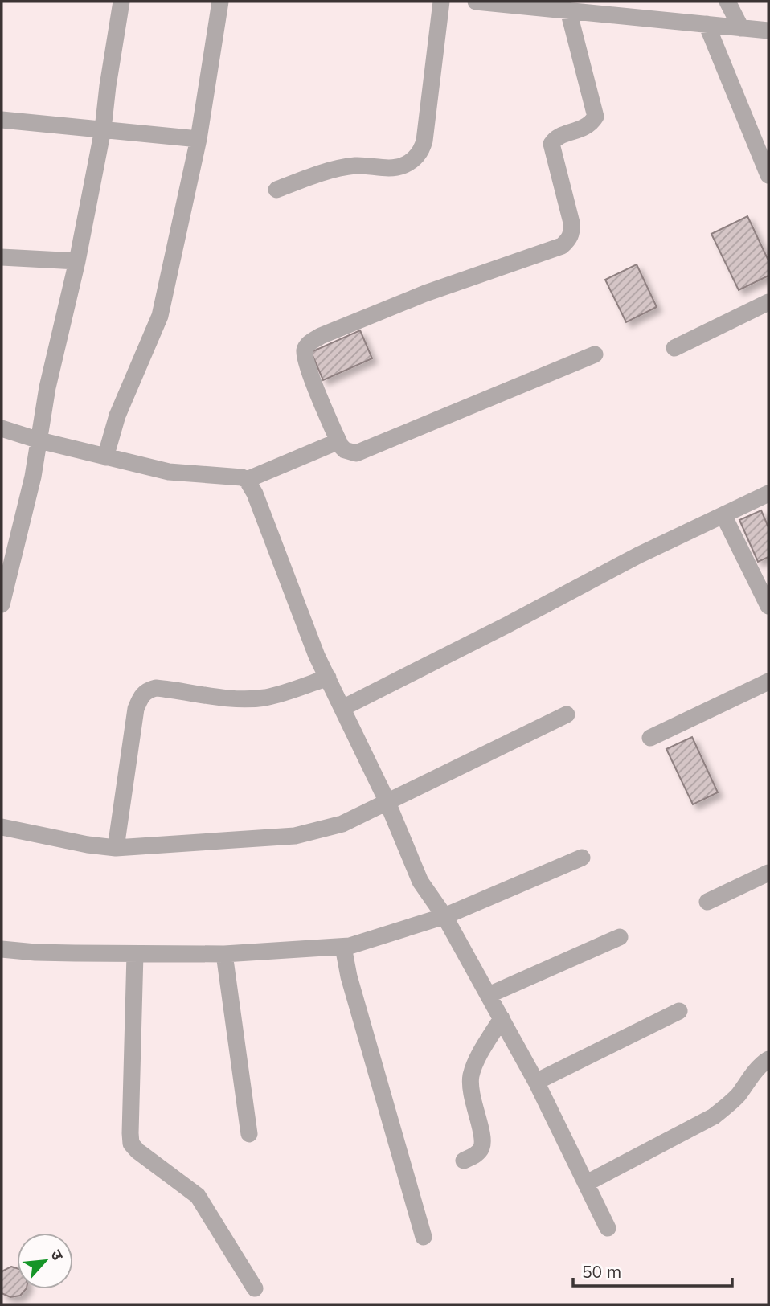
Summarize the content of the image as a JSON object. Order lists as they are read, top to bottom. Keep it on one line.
{"scale_bar":"50 m","north":"top right"}
